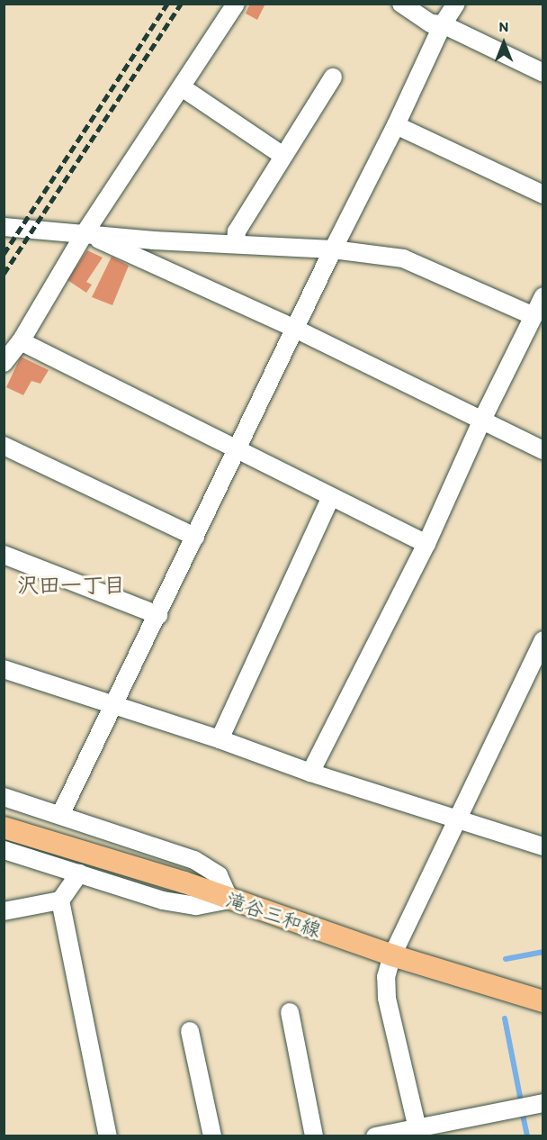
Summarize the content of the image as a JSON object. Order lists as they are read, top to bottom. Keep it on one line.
{"streets":{"main road":["滝谷三和線"]},"districts":["沢田一丁目"],"north":"top"}
